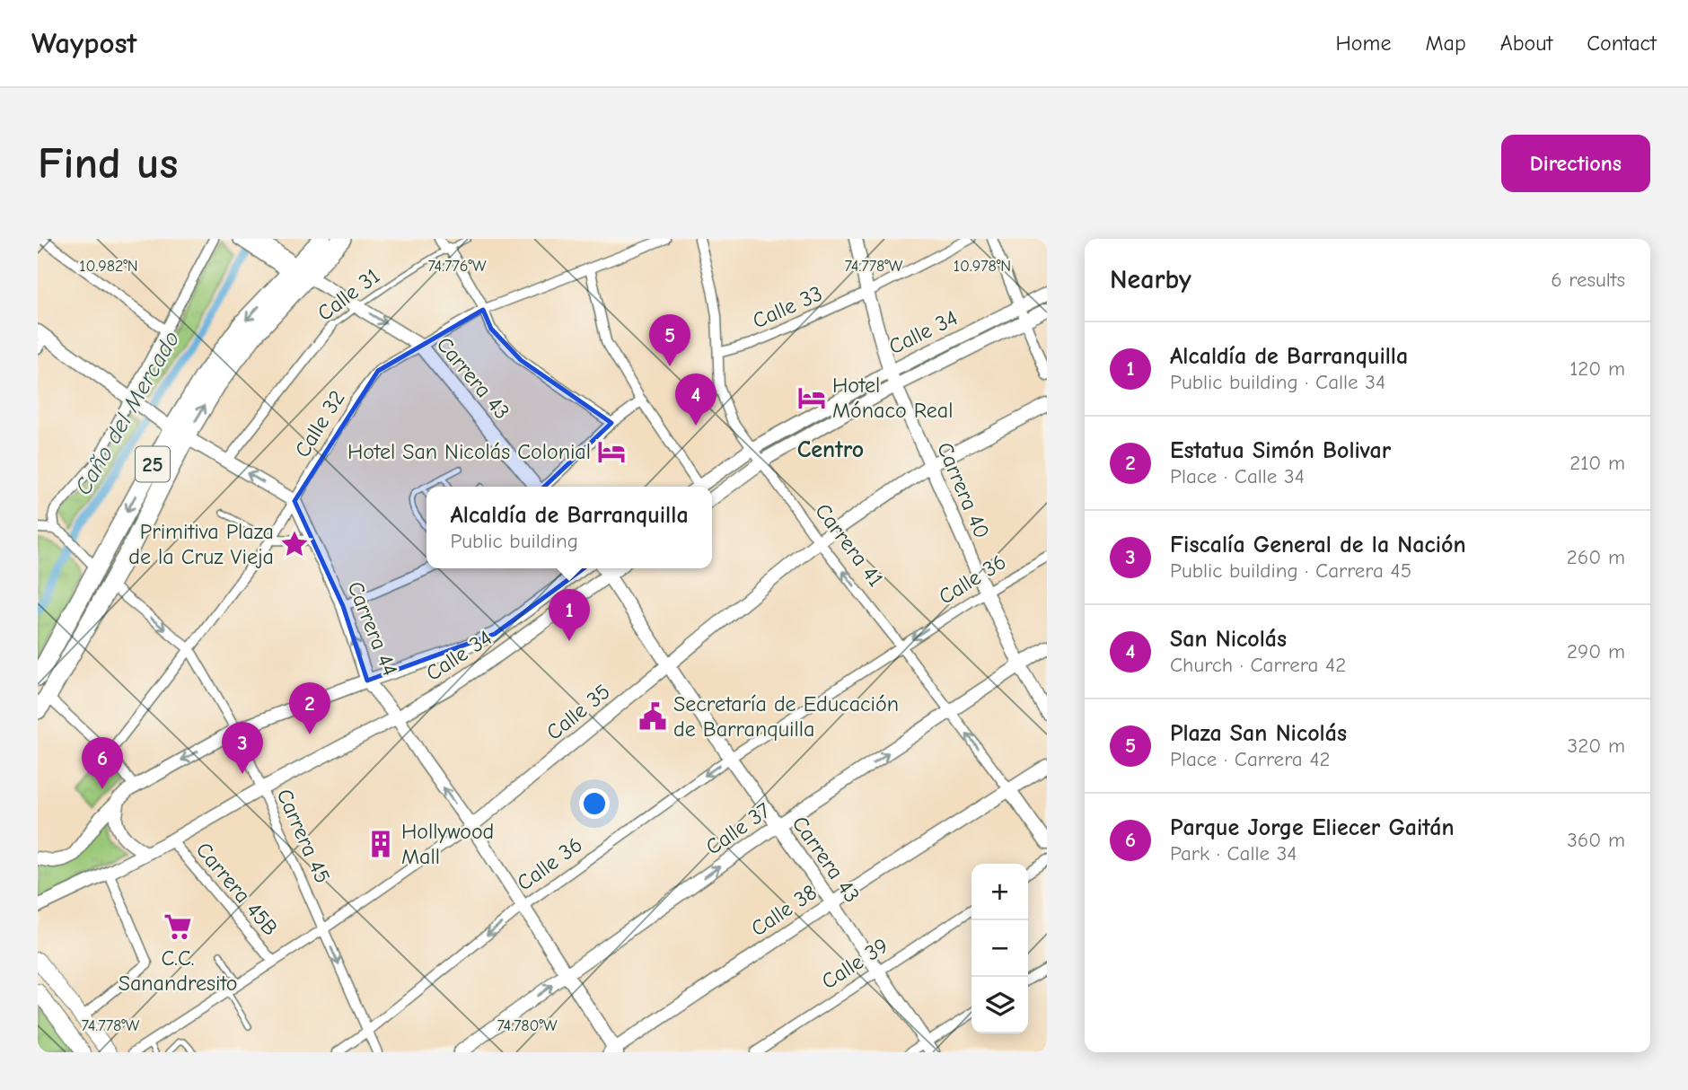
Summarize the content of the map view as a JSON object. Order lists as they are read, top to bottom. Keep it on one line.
{"streets":{"highway":["25"],"street":["Calle 31","Calle 33","Calle 34","Carrera 43","Calle 32","Carrera 40","Carrera 41","Calle 36","Carrera 44","Calle 35","Calle 37","Carrera 45","Carrera 45B","Calle 38","Calle 39"]},"crossings":[["Calle 31","Carrera 43"],["Calle 33","Carrera 40"],["Calle 33","Carrera 41"],["Calle 34","Carrera 43"],["Calle 34","Carrera 40"],["Calle 34","Carrera 41"],["Calle 34","Carrera 44"],["Calle 34","Carrera 45"],["Calle 34","Carrera 45B"],["Carrera 43","Calle 32"],["Carrera 43","25"],["Carrera 43","Calle 36"],["Carrera 43","Calle 35"],["Carrera 43","Calle 37"],["Carrera 43","Calle 38"],["Carrera 43","Calle 39"],["Calle 32","Carrera 44"],["Calle 32","Carrera 45"],["25","Carrera 45"],["Carrera 40","Calle 36"],["Carrera 40","Calle 35"],["Carrera 40","Calle 37"],["Carrera 41","Calle 36"],["Carrera 41","Calle 35"],["Carrera 41","Calle 37"],["Carrera 41","Calle 38"],["Calle 36","Carrera 44"],["Calle 36","Carrera 45"],["Carrera 44","Calle 35"],["Carrera 44","Calle 37"],["Carrera 44","Calle 38"],["Calle 35","Carrera 45"],["Calle 35","Carrera 45B"]],"one_way":["Calle 36","Calle 37"],"districts":["Centro"],"water":["Caño del Mercado"],"places":{"hotel":["Hotel Mónaco Real","Hotel San Nicolás Colonial"],"place":["Primitiva Plaza de la Cruz Vieja"],"public building":["Secretaría de Educación de Barranquilla"],"building":["Hollywood Mall"],"supermarket":["C.C. Sanandresito"]},"page":{"header":"Waypost","nav":["Home","Map","About","Contact"],"buttons":"Directions","title":"Find us","heading":["Nearby","6 results"],"pins":["5","4","1","2","3","6"],"list":[{"mark":"1","name":"Alcaldía de Barranquilla","note":"Public building · Calle 34","value":"120 m"},{"mark":"2","name":"Estatua Simón Bolivar","note":"Place · Calle 34","value":"210 m"},{"mark":"3","name":"Fiscalía General de la Nación","note":"Public building · Carrera 45","value":"260 m"},{"mark":"4","name":"San Nicolás","note":"Church · Carrera 42","value":"290 m"},{"mark":"5","name":"Plaza San Nicolás","note":"Place · Carrera 42","value":"320 m"},{"mark":"6","name":"Parque Jorge Eliecer Gaitán","note":"Park · Calle 34","value":"360 m"}],"popup":["Alcaldía de Barranquilla","Public building"],"map_buttons":["+","−"]},"coordinates":["10.982°N","10.978°N","74.776°W","74.778°W","74.780°W"]}
